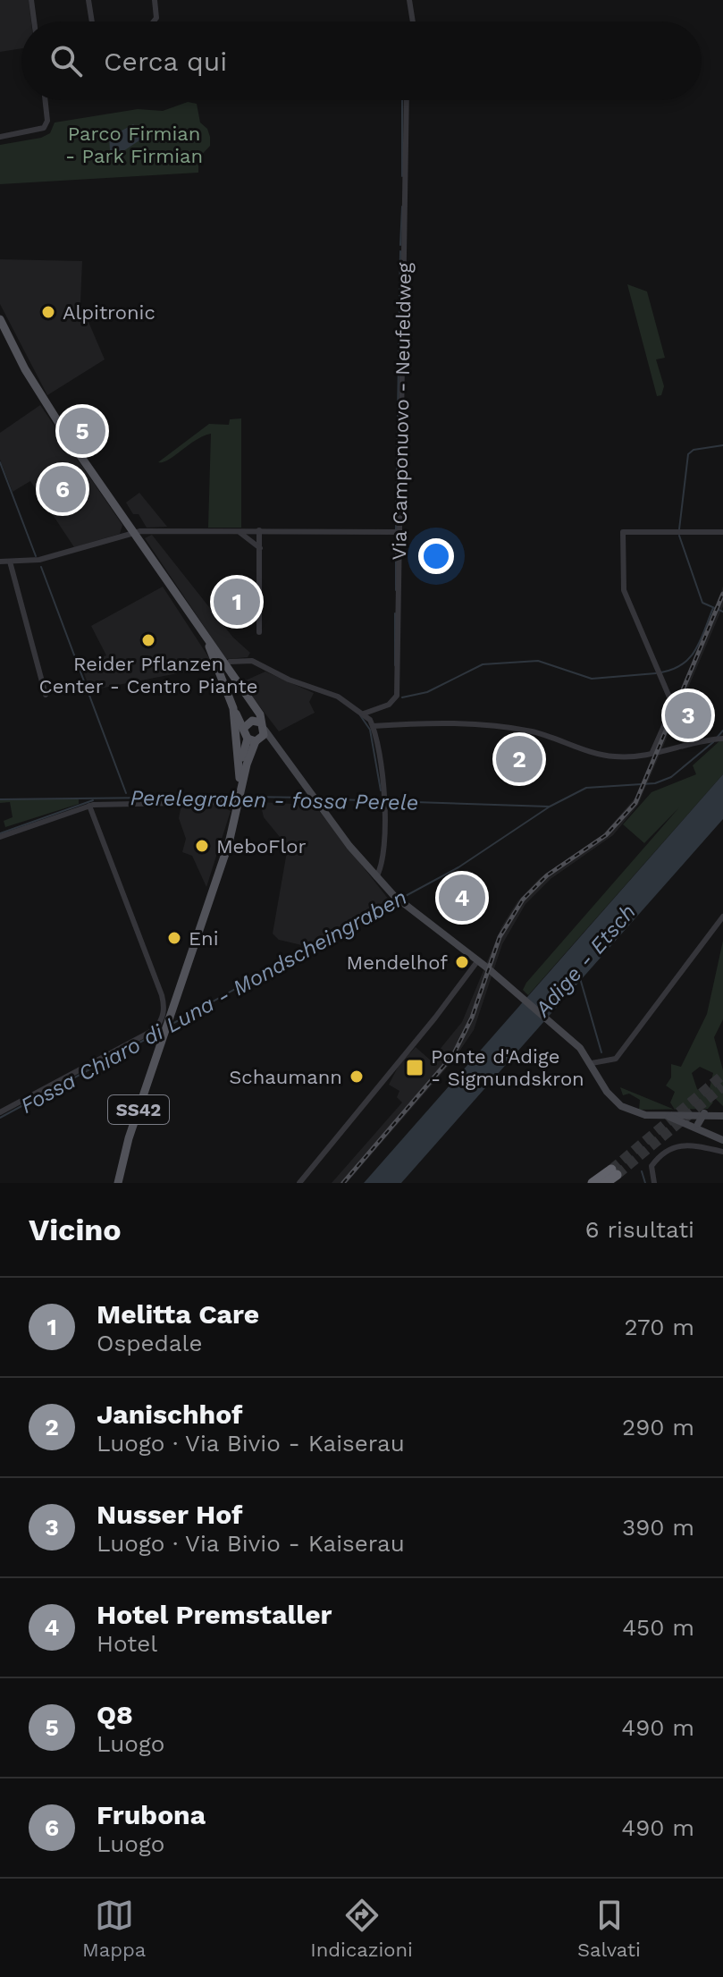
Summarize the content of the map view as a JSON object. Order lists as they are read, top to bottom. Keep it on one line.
{"streets":{"main road":["SS42"],"street":["Via Camponuovo - Neufeldweg"]},"water":["Perelegraben - fossa Perele","Adige - Etsch","Fossa Chiaro di Luna - Mondscheingraben"],"parks":["Parco Firmian - Park Firmian"],"places":{"other":["Alpitronic","Reider Pflanzen Center - Centro Piante","MeboFlor","Eni","Mendelhof","Schaumann"],"transit":["Ponte d'Adige - Sigmundskron"]},"page":{"search":"Cerca qui","pins":["5","6","1","3","2","4"],"heading":["Vicino","6 risultati"],"list":[{"mark":"1","name":"Melitta Care","note":"Ospedale","value":"270 m"},{"mark":"2","name":"Janischhof","note":"Luogo · Via Bivio - Kaiserau","value":"290 m"},{"mark":"3","name":"Nusser Hof","note":"Luogo · Via Bivio - Kaiserau","value":"390 m"},{"mark":"4","name":"Hotel Premstaller","note":"Hotel","value":"450 m"},{"mark":"5","name":"Q8","note":"Luogo","value":"490 m"},{"mark":"6","name":"Frubona","note":"Luogo","value":"490 m"}],"nav":["Mappa","Indicazioni","Salvati"]}}
